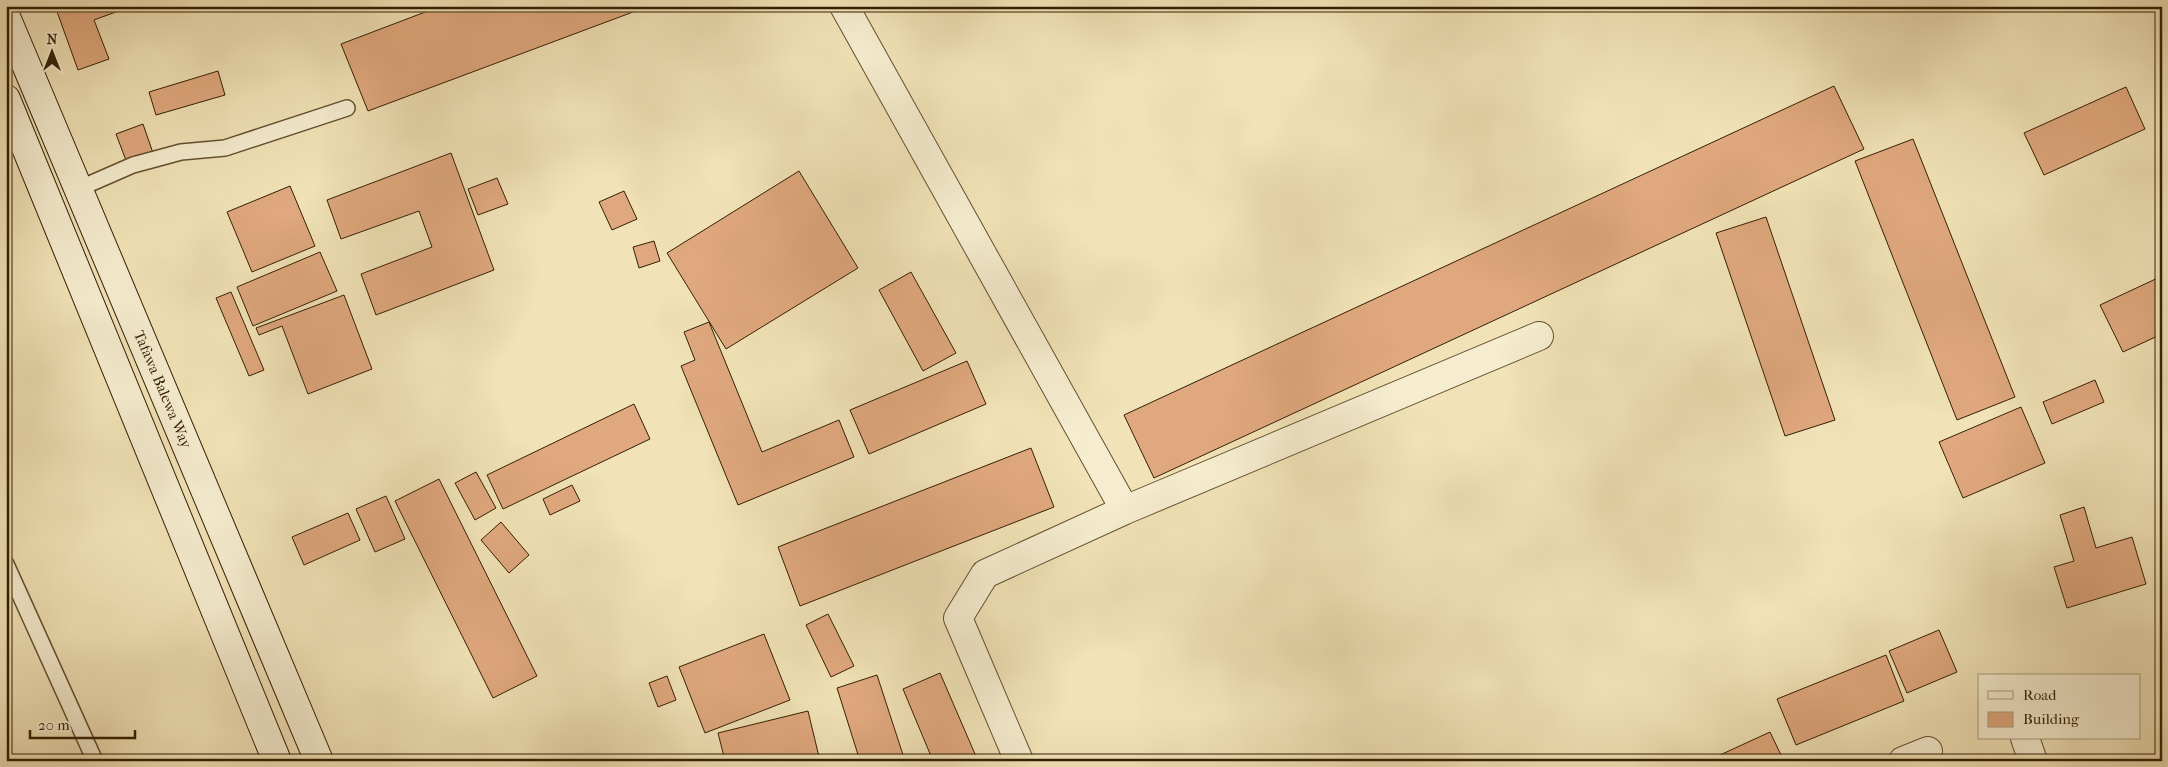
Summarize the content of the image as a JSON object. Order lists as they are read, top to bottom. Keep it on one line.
{"streets":{"main road":["Tafawa Balewa Way"]},"legend":["Road","Building"],"scale_bar":"20 m","north":"top"}
